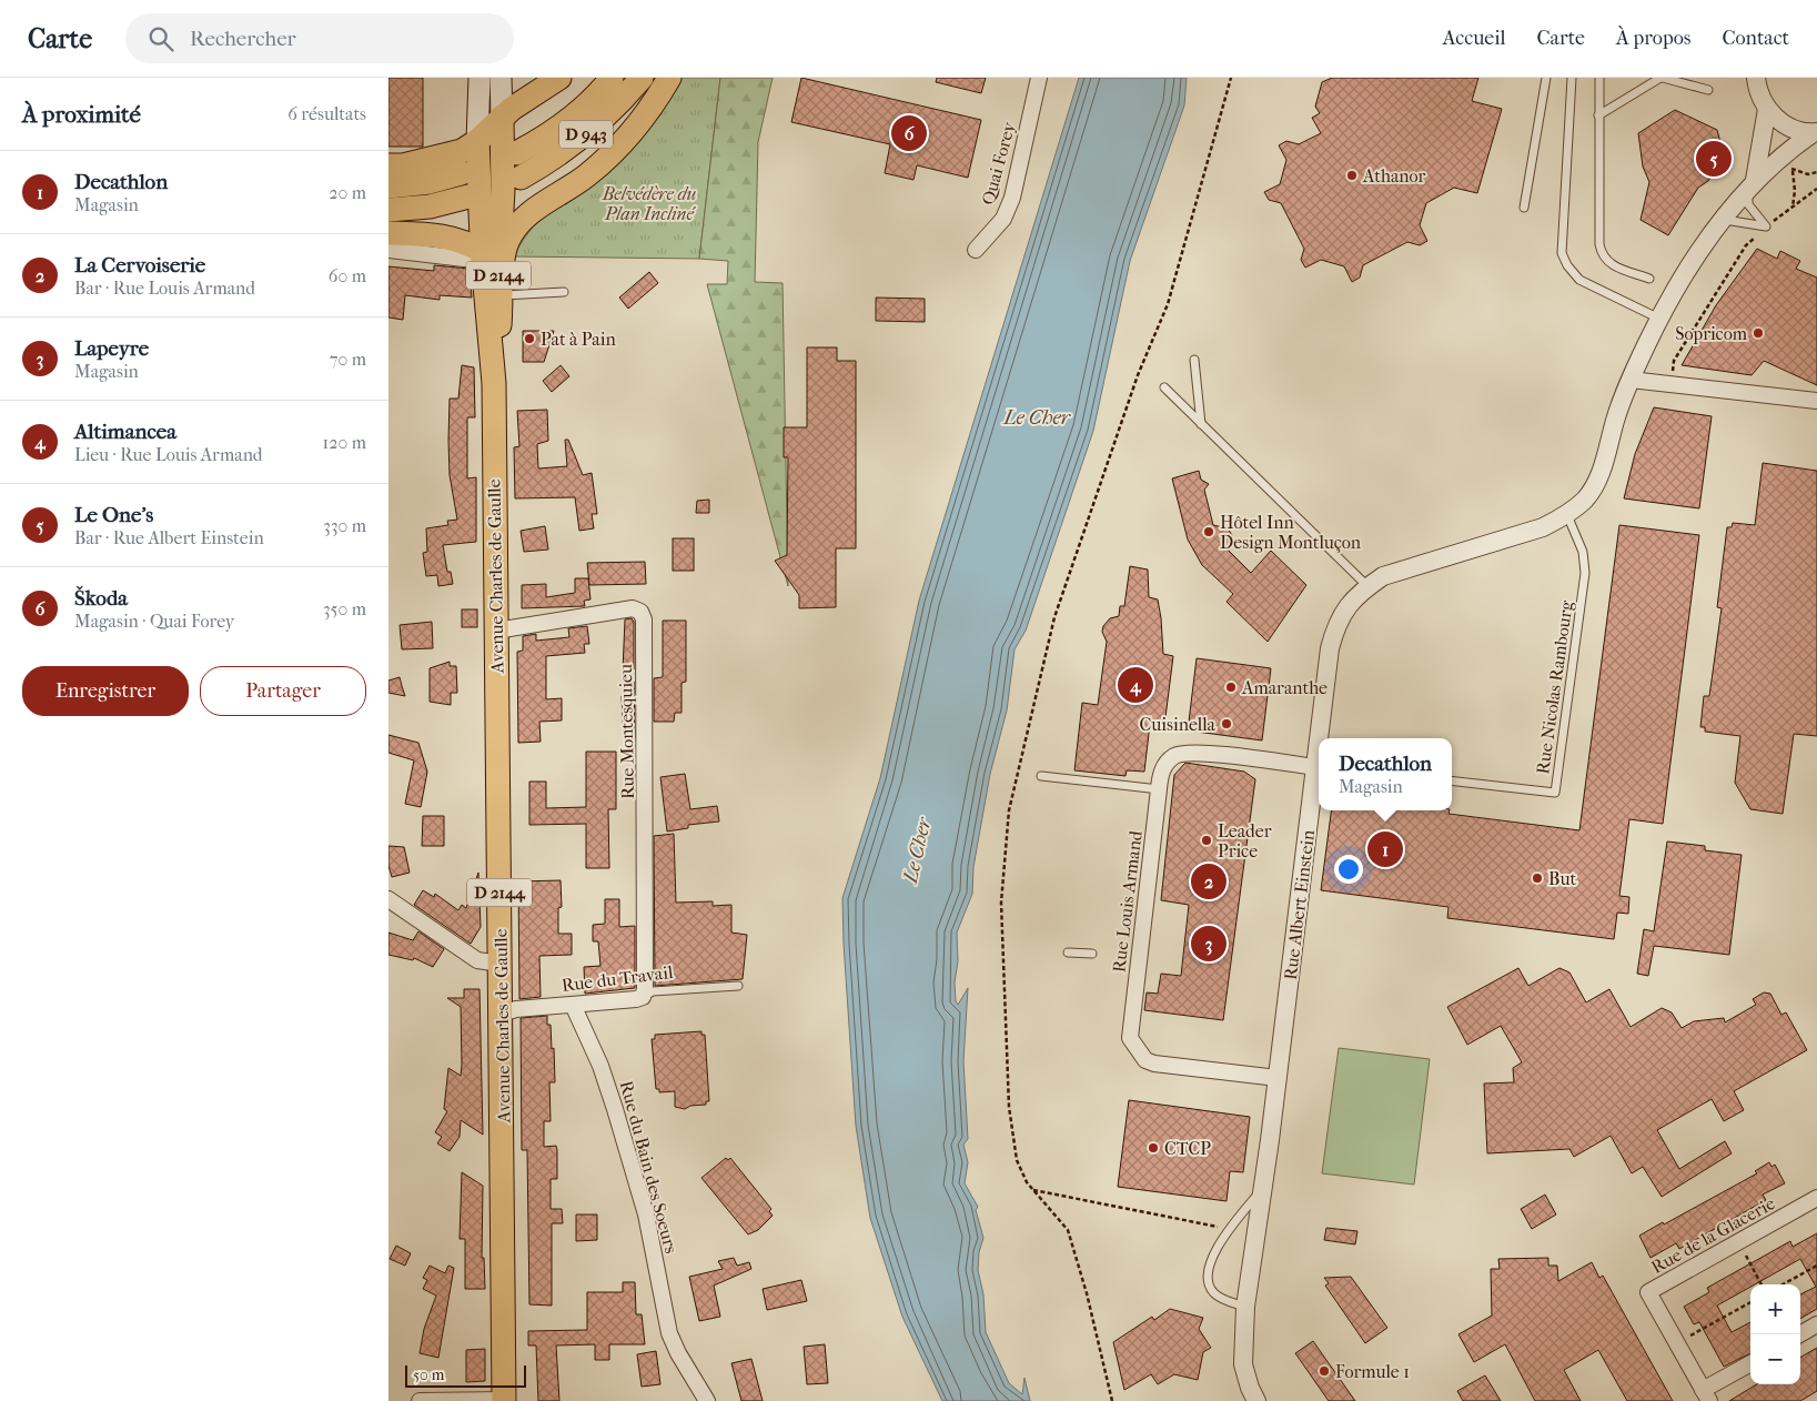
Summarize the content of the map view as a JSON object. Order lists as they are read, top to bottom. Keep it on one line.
{"streets":{"main road":["D 943","D 2144","Avenue Charles de Gaulle"],"street":["Quai Forey","Rue Montesquieu","Rue Louis Armand","Rue Albert Einstein","Rue du Travail","Rue du Bain des Soeurs","Rue de la Glacerie"],"lane":["Rue Nicolas Rambourg"]},"crossings":[["D 943","Avenue Charles de Gaulle"],["Avenue Charles de Gaulle","Rue Montesquieu"],["Avenue Charles de Gaulle","Rue du Travail"],["Rue Nicolas Rambourg","Rue Albert Einstein"],["Rue Montesquieu","Rue du Travail"],["Rue Louis Armand","Rue Albert Einstein"],["Rue du Travail","Rue du Bain des Soeurs"]],"water":["Le Cher"],"parks":["Belvédère du Plan Incliné"],"places":["Athanor","Sopricom","Pat à Pain","Hôtel Inn Design Montluçon","Amaranthe","Cuisinella","Leader Price","But","CTCP","Formule 1"],"scale_bar":"50 m","page":{"header":"Carte","search":"Rechercher","nav":["Accueil","Carte","À propos","Contact"],"heading":["À proximité","6 résultats"],"pins":["6","5","4","1","2","3"],"list":[{"mark":"1","name":"Decathlon","note":"Magasin","value":"20 m"},{"mark":"2","name":"La Cervoiserie","note":"Bar · Rue Louis Armand","value":"60 m"},{"mark":"3","name":"Lapeyre","note":"Magasin","value":"70 m"},{"mark":"4","name":"Altimancea","note":"Lieu · Rue Louis Armand","value":"120 m"},{"mark":"5","name":"Le One's","note":"Bar · Rue Albert Einstein","value":"330 m"},{"mark":"6","name":"Škoda","note":"Magasin · Quai Forey","value":"350 m"}],"buttons":["Enregistrer","Partager"],"popup":["Decathlon","Magasin"],"map_buttons":["+","−"],"scale":"50 m"}}
